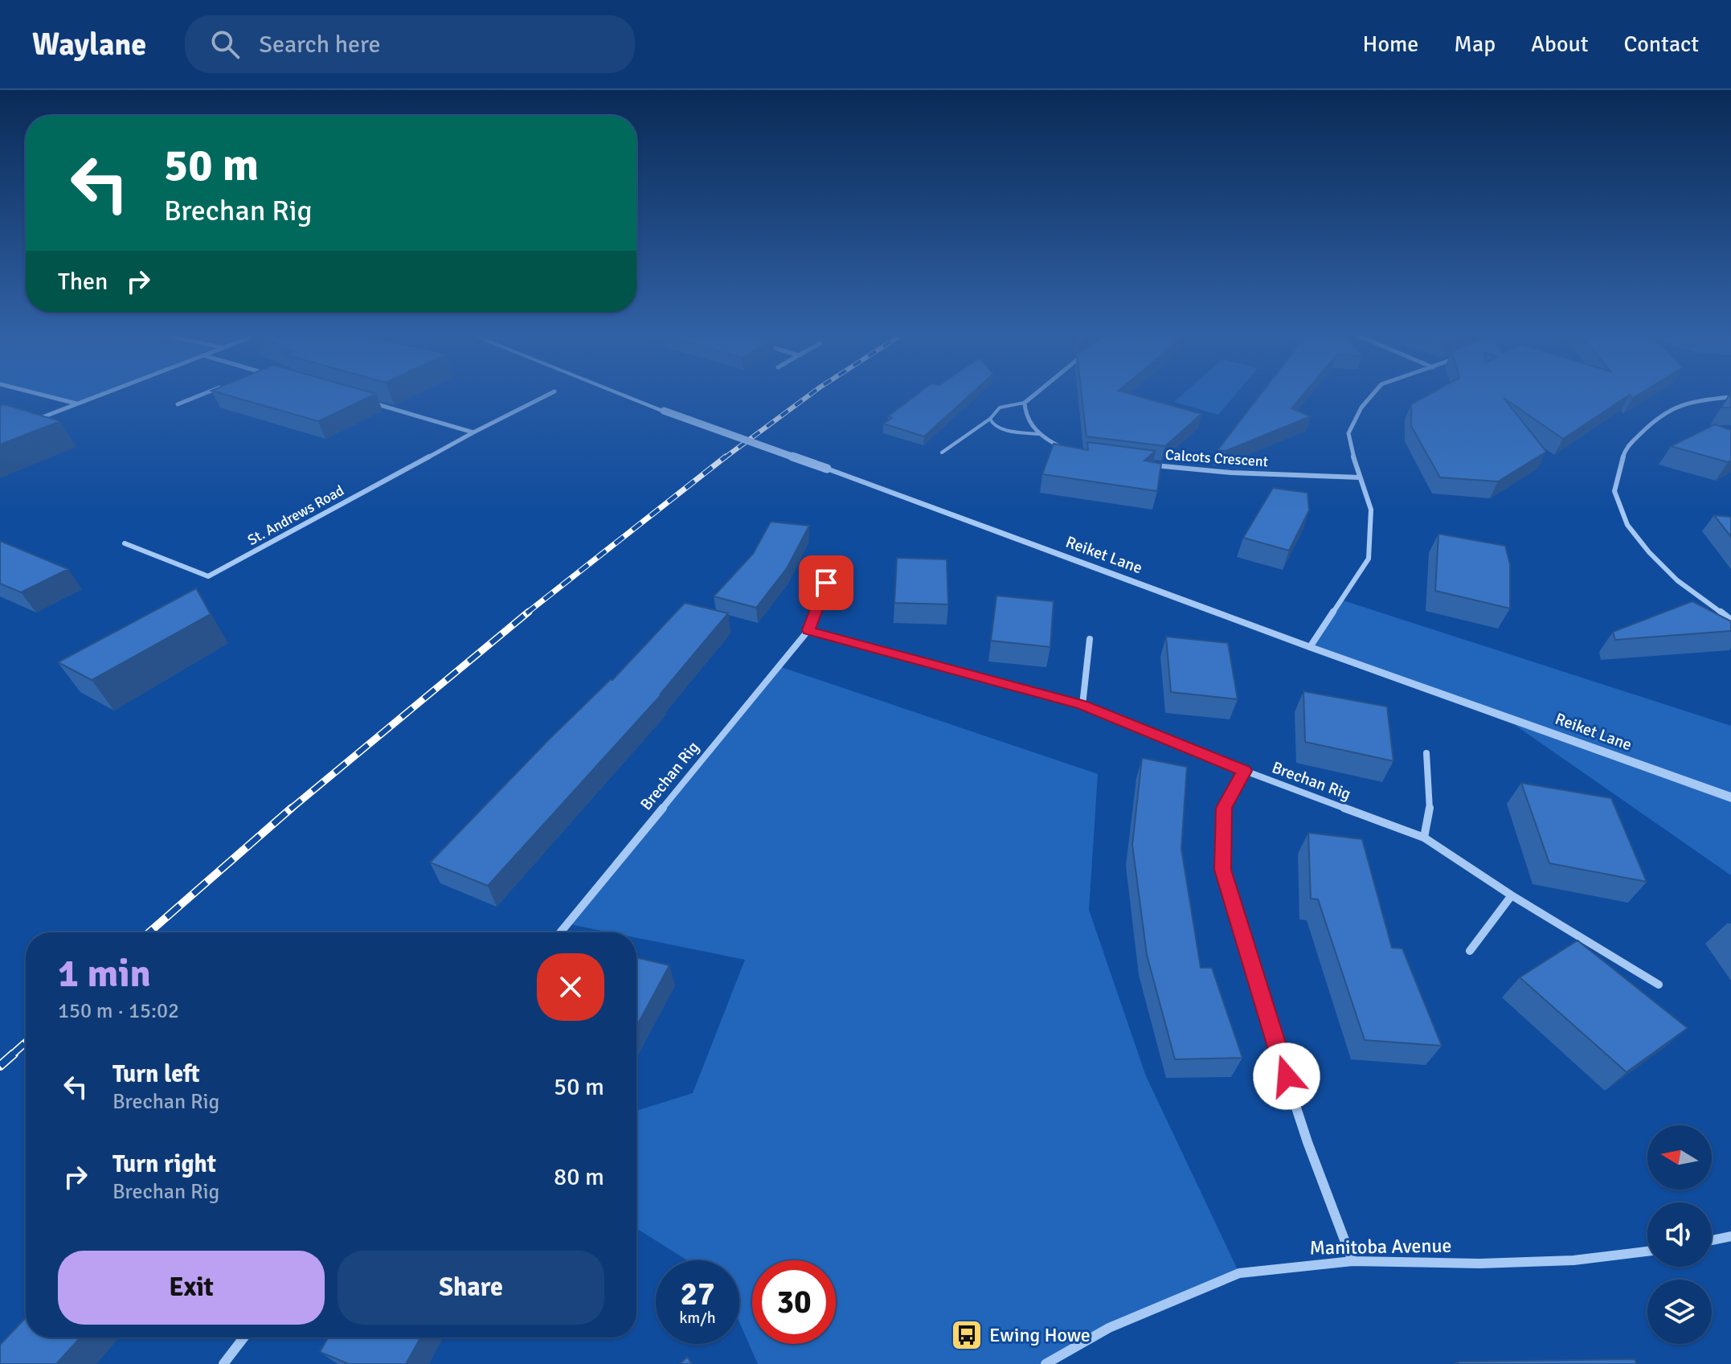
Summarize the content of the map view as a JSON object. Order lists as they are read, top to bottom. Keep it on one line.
{"streets":{"street":["Calcots Crescent","St. Andrews Road","Reiket Lane","Brechan Rig","Manitoba Avenue"]},"places":{"bus stop":["Ewing Howe"]},"north":"left","page":{"header":"Waylane","search":"Search here","nav":["Home","Map","About","Contact"],"turn":["50 m","Brechan Rig"],"then":"Then","heading":["1 min","150 m · 15:02"],"list":[{"name":"Turn left","note":"Brechan Rig","value":"50 m"},{"name":"Turn right","note":"Brechan Rig","value":"80 m"}],"buttons":["Exit","Share"],"speed":"27 km/h","limit":"30"}}
